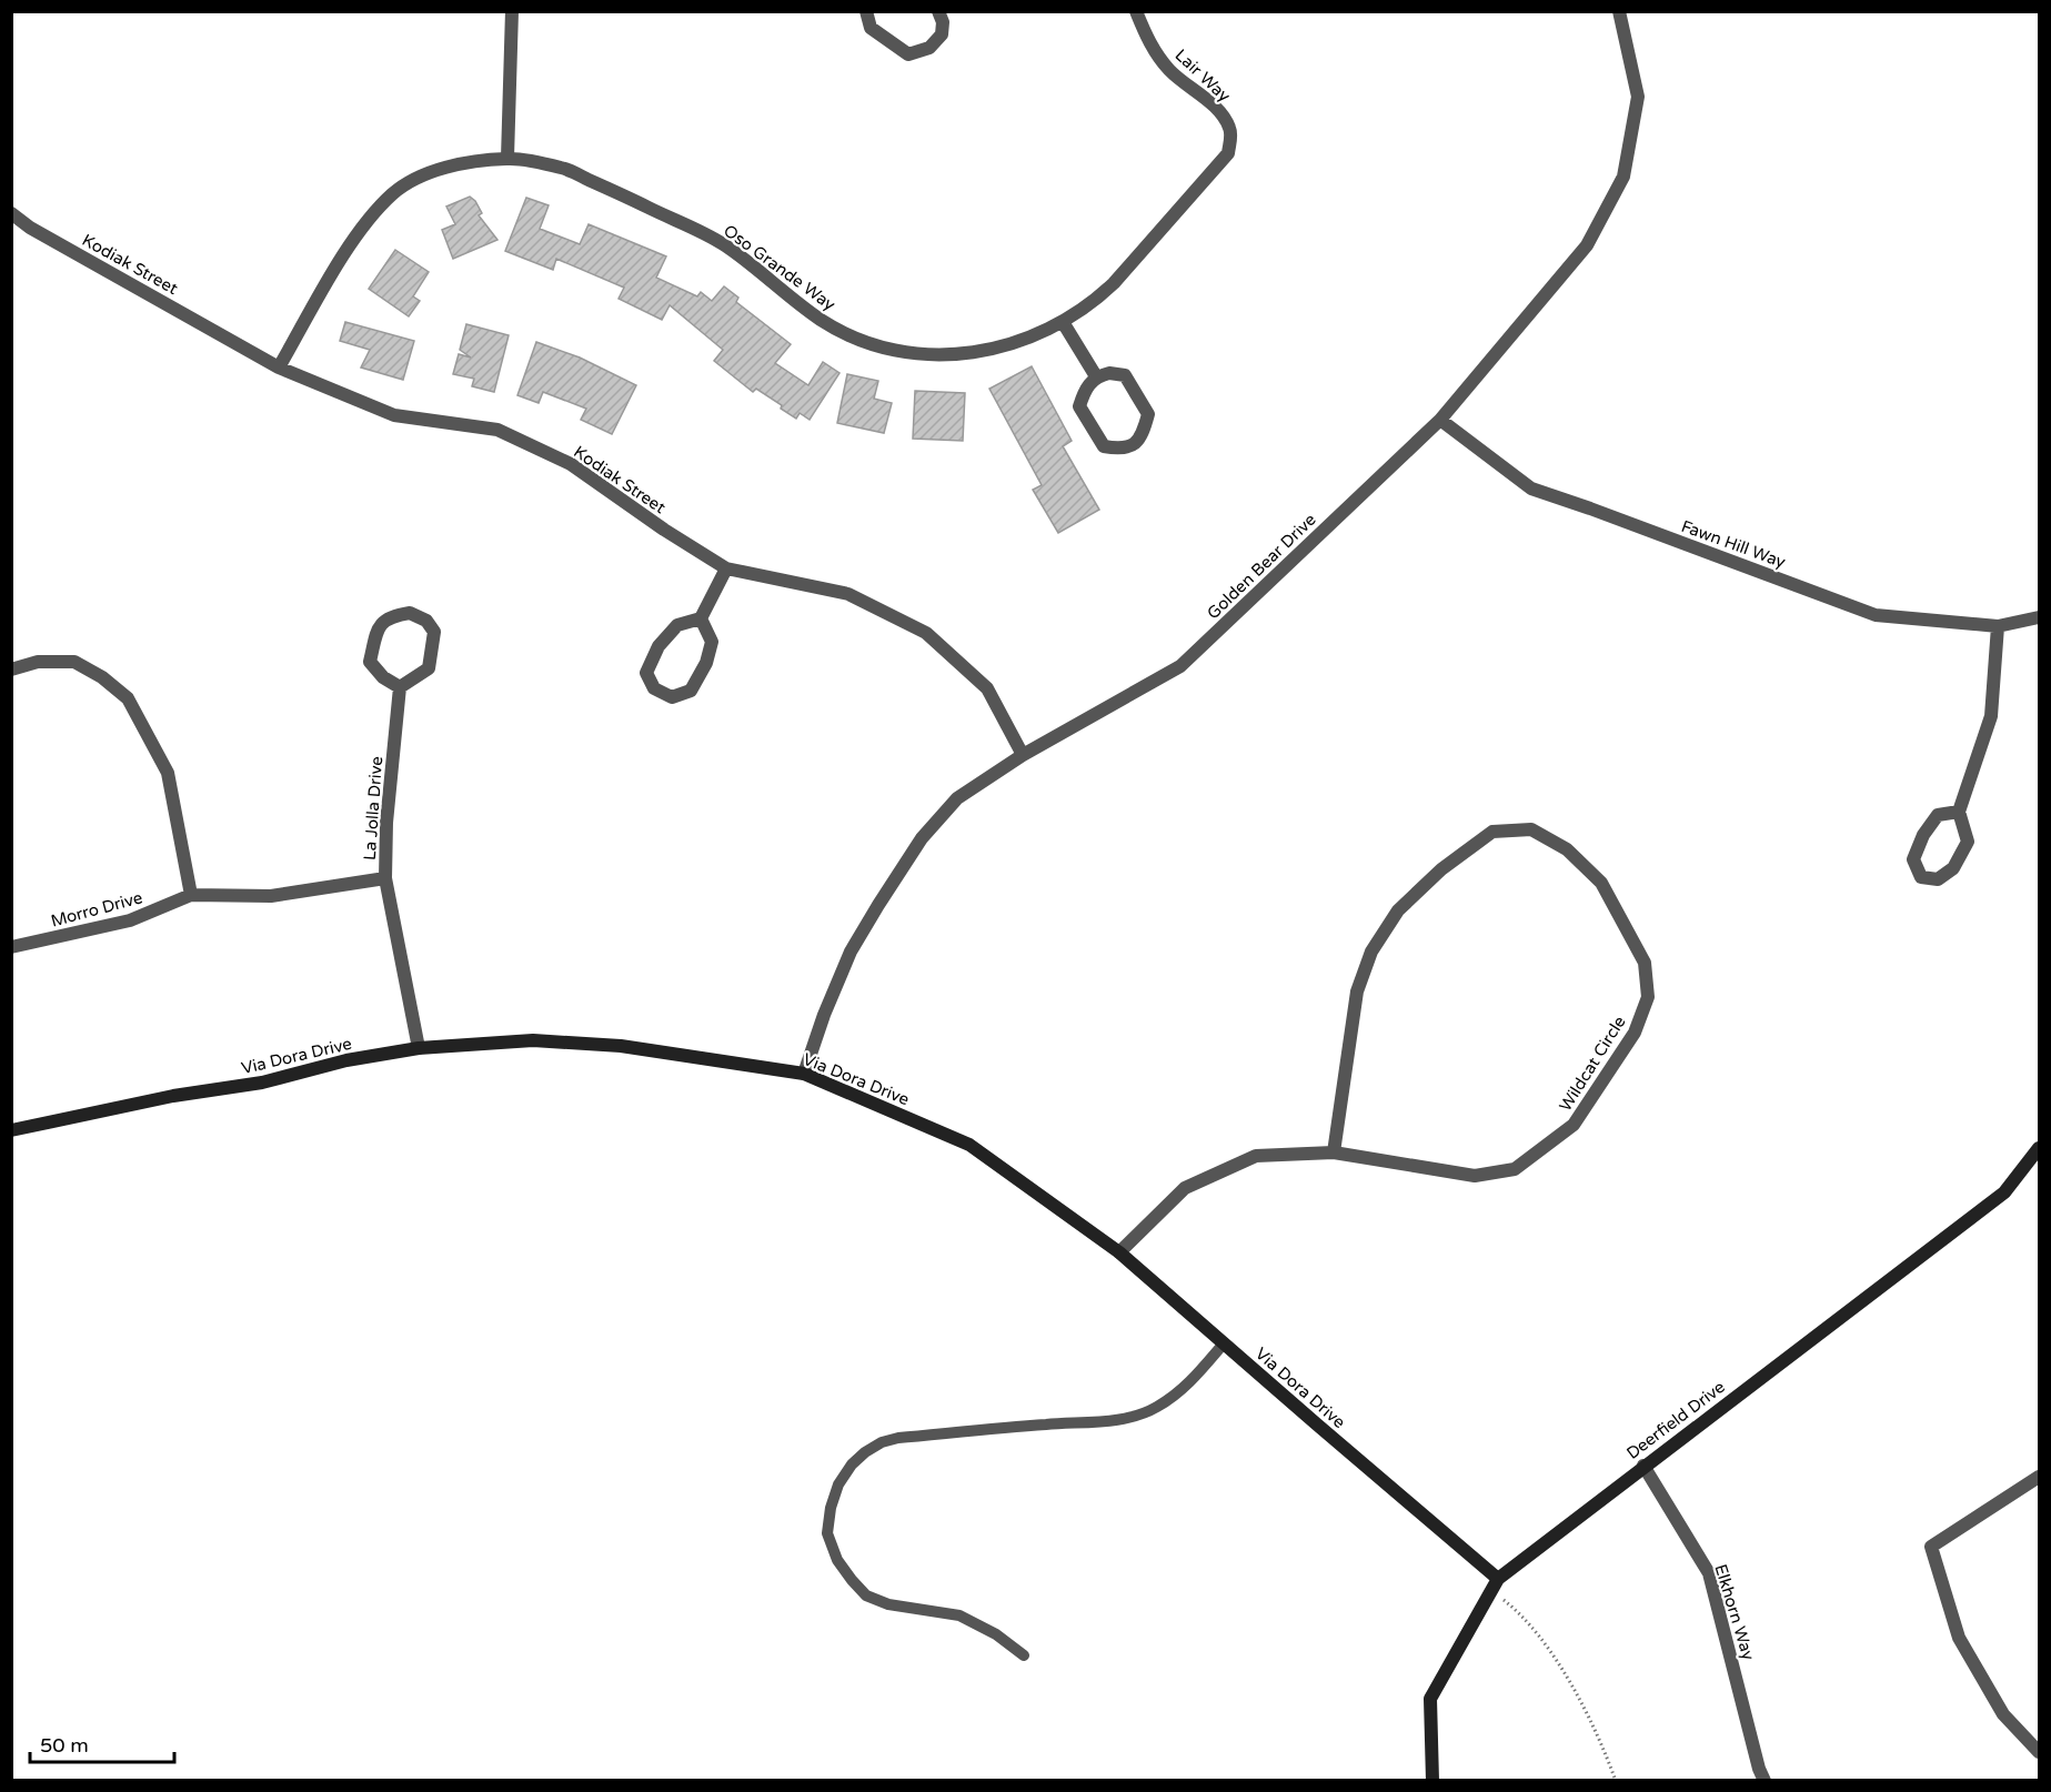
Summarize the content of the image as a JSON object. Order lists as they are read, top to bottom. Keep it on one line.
{"streets":{"street":["Lair Way","Kodiak Street","Oso Grande Way","Fawn Hill Way","Golden Bear Drive","La Jolla Drive","Morro Drive","Via Dora Drive","Wildcat Circle","Deerfield Drive","Elkhorn Way"]},"crossings":[["Lair Way","Oso Grande Way"],["Kodiak Street","Oso Grande Way"],["Kodiak Street","Golden Bear Drive"],["Fawn Hill Way","Golden Bear Drive"],["Golden Bear Drive","Via Dora Drive"],["La Jolla Drive","Morro Drive"],["La Jolla Drive","Via Dora Drive"],["Via Dora Drive","Wildcat Circle"],["Via Dora Drive","Deerfield Drive"],["Deerfield Drive","Elkhorn Way"]],"scale_bar":"50 m"}
